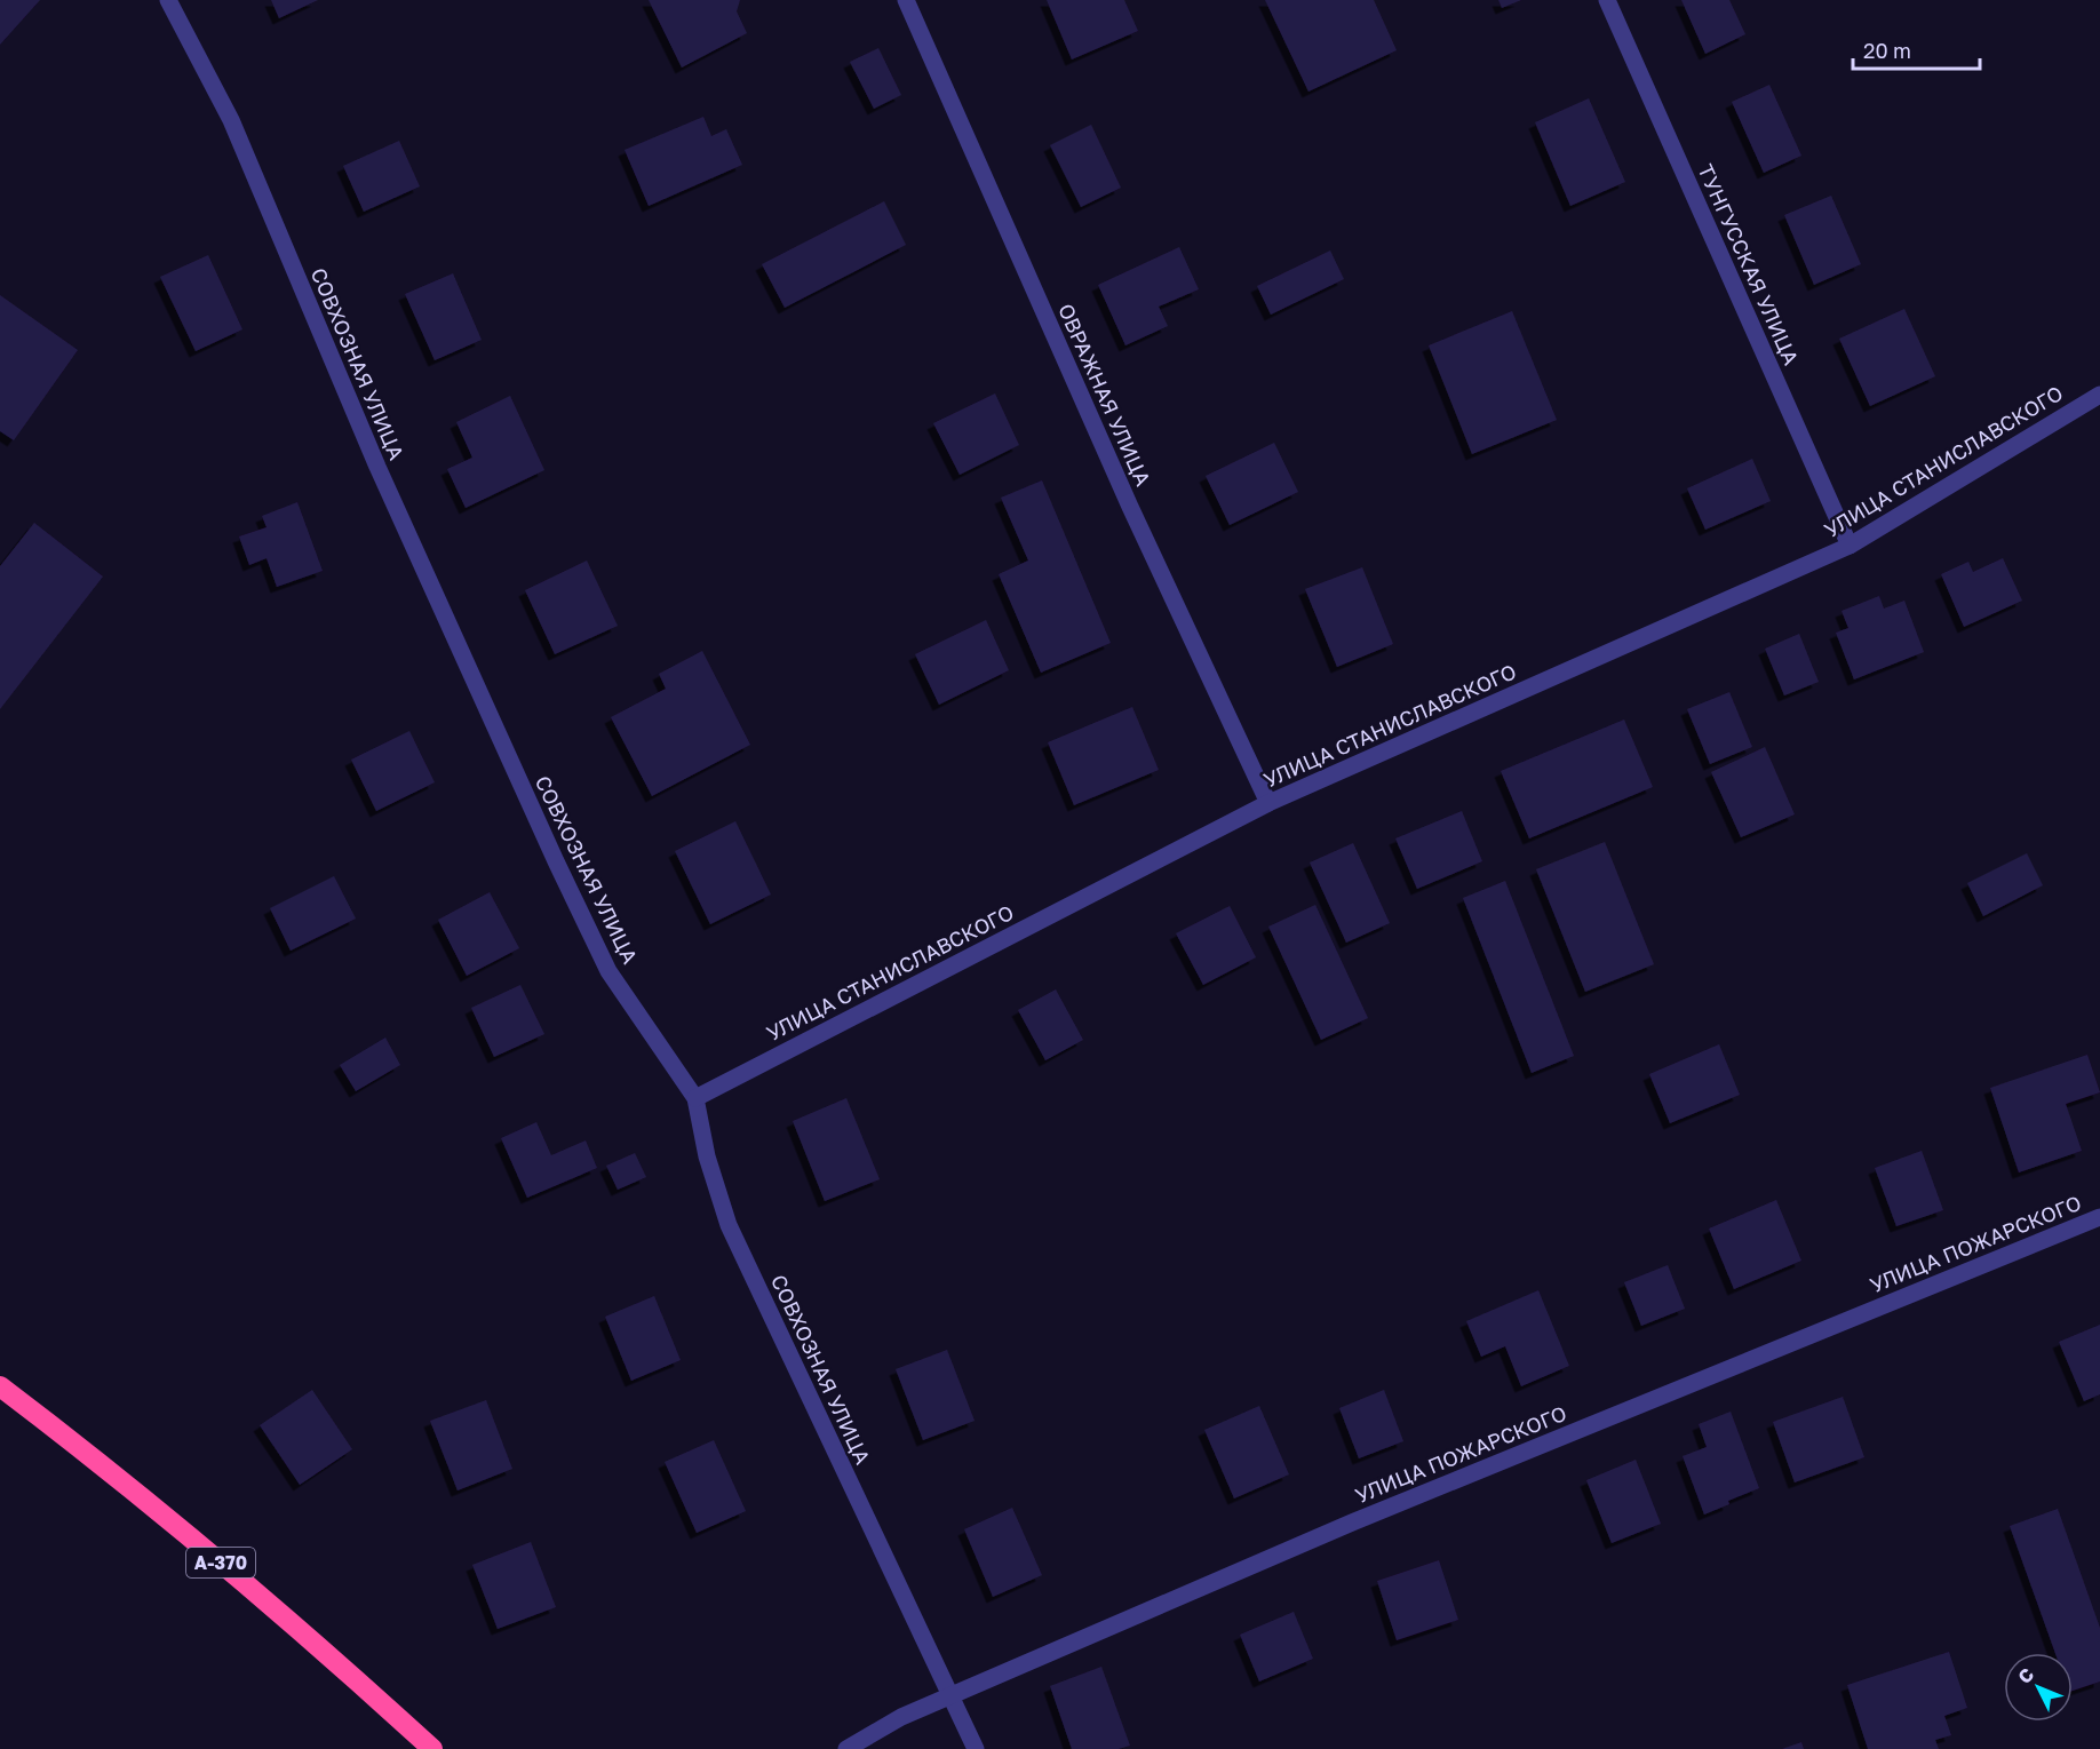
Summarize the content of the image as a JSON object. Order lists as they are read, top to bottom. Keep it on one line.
{"streets":{"highway":["А-370"],"street":["ТУНГУССКАЯ УЛИЦА","СОВХОЗНАЯ УЛИЦА","ОВРАЖНАЯ УЛИЦА","УЛИЦА СТАНИСЛАВСКОГО","УЛИЦА ПОЖАРСКОГО"]},"crossings":[["ТУНГУССКАЯ УЛИЦА","УЛИЦА СТАНИСЛАВСКОГО"],["СОВХОЗНАЯ УЛИЦА","УЛИЦА СТАНИСЛАВСКОГО"],["СОВХОЗНАЯ УЛИЦА","УЛИЦА ПОЖАРСКОГО"],["ОВРАЖНАЯ УЛИЦА","УЛИЦА СТАНИСЛАВСКОГО"]],"scale_bar":"20 m","north":"top left"}
